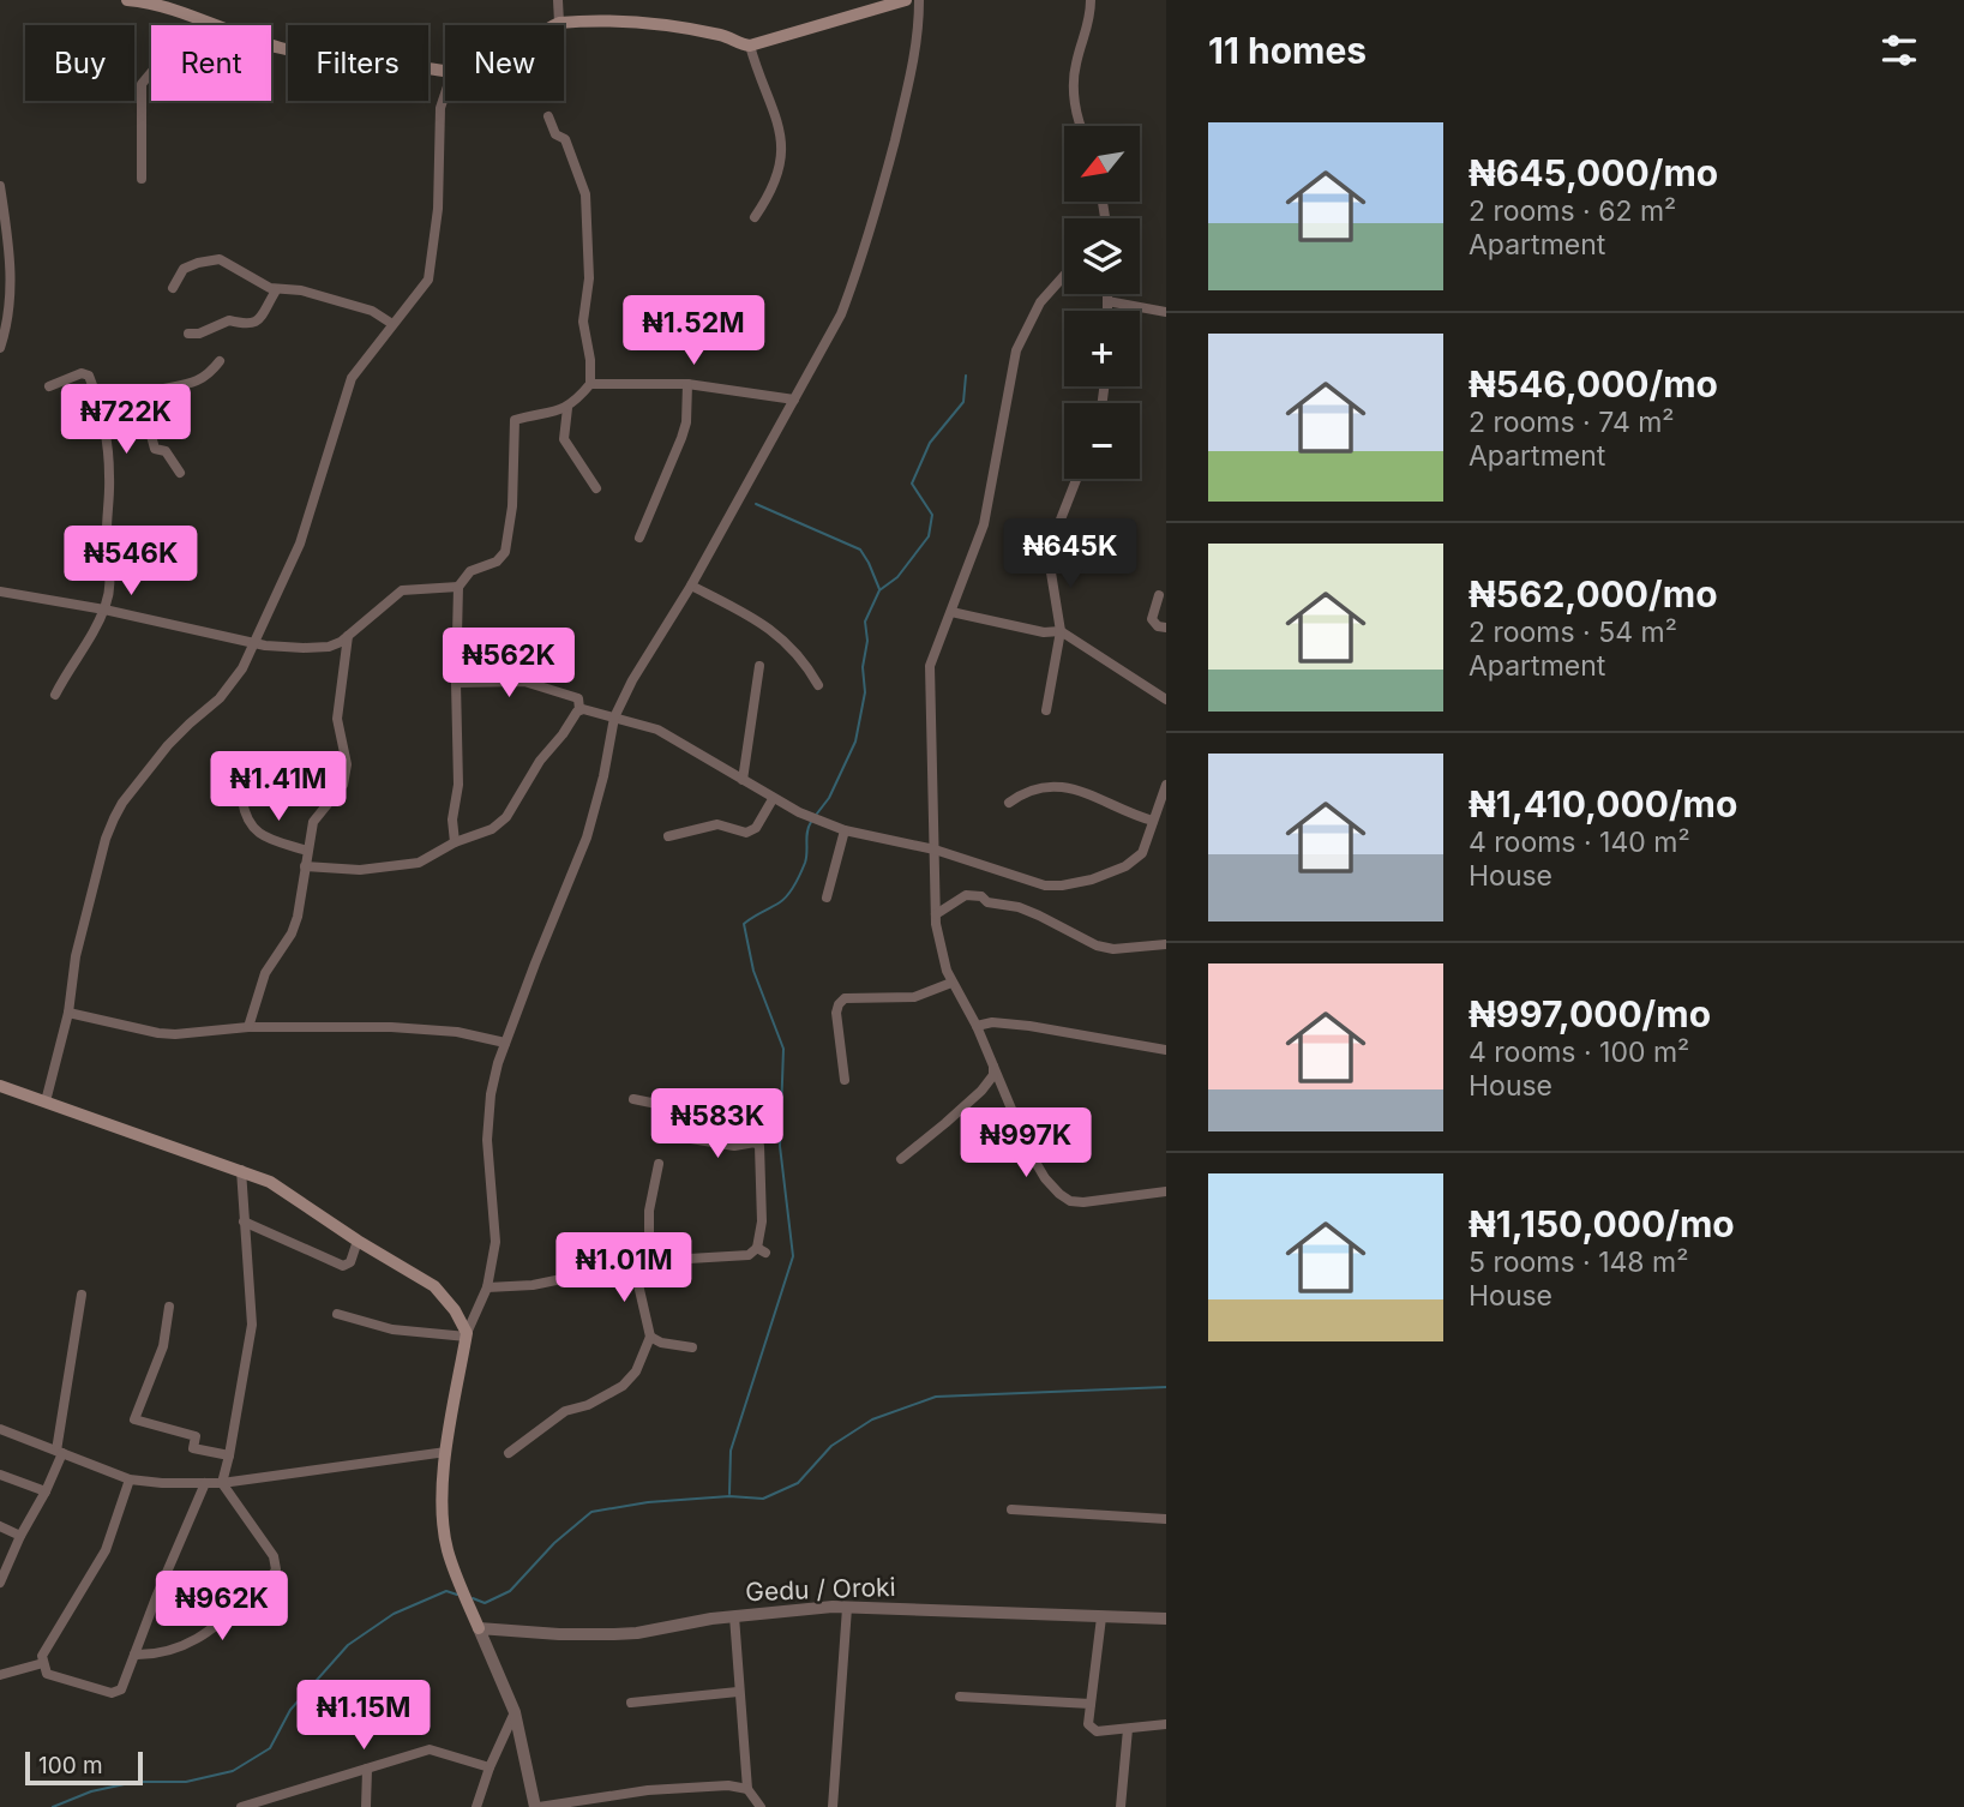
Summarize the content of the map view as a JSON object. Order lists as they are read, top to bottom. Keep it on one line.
{"streets":{"street":["Gedu / Oroki"]},"scale_bar":"100 m","north":"bottom left","page":{"heading":"11 homes","chip":["Buy","Rent","Filters","New"],"list":[{"name":"₦645,000/mo","note":"2 rooms · 62 m² · Apartment"},{"name":"₦546,000/mo","note":"2 rooms · 74 m² · Apartment"},{"name":"₦562,000/mo","note":"2 rooms · 54 m² · Apartment"},{"name":"₦1,410,000/mo","note":"4 rooms · 140 m² · House"},{"name":"₦997,000/mo","note":"4 rooms · 100 m² · House"},{"name":"₦1,150,000/mo","note":"5 rooms · 148 m² · House"}],"map_buttons":["+","−"],"price":["₦1.52M","₦722K","₦645K","₦546K","₦562K","₦1.41M","₦583K","₦997K","₦1.01M","₦962K","₦1.15M"],"scale":"100 m"}}
